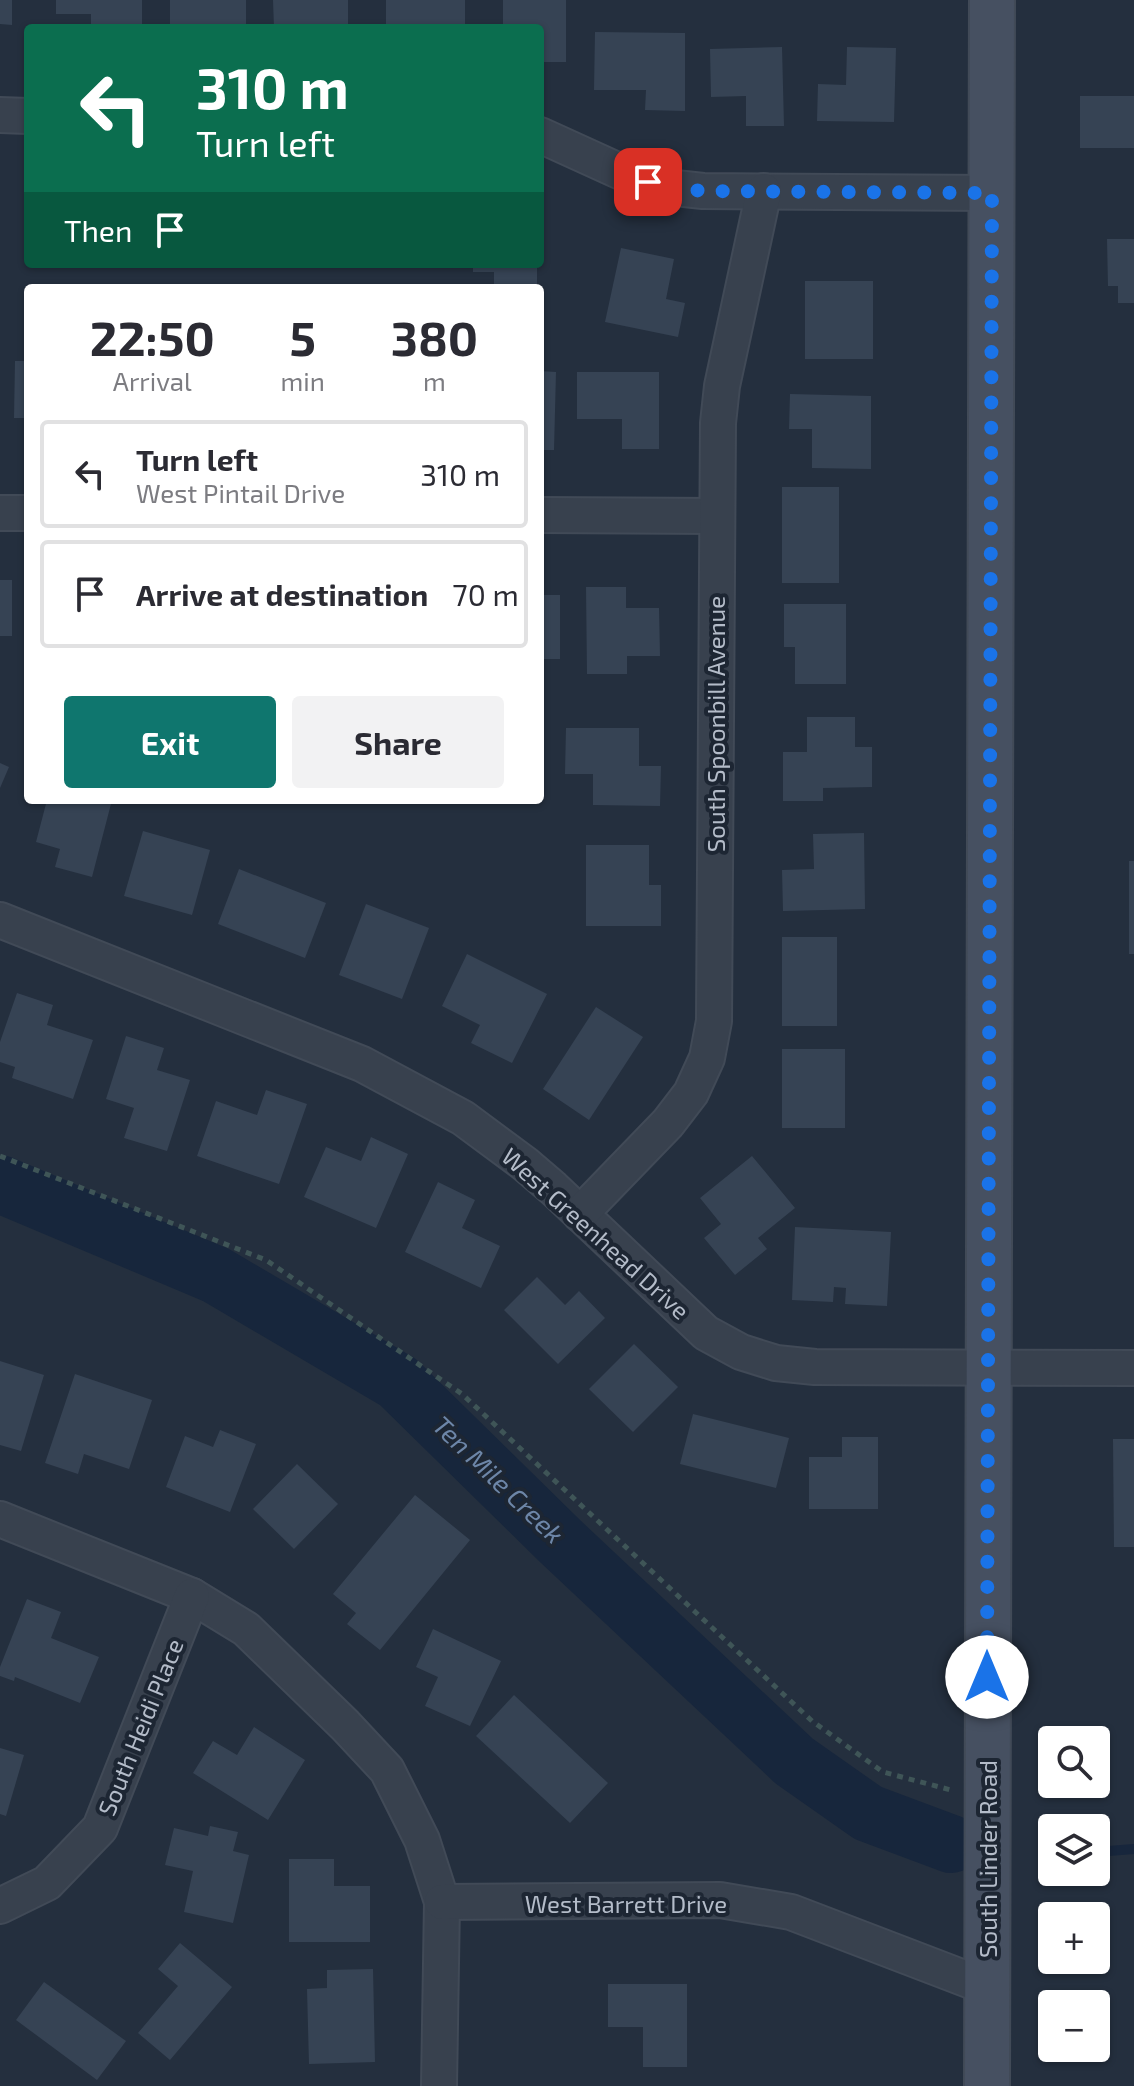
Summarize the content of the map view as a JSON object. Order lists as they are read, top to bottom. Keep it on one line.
{"streets":{"street":["South Spoonbill Avenue","West Greenhead Drive","South Heidi Place","South Linder Road","West Barrett Drive"]},"crossings":[["South Spoonbill Avenue","West Greenhead Drive"],["West Greenhead Drive","South Linder Road"],["South Linder Road","West Barrett Drive"]],"water":["Ten Mile Creek"],"page":{"turn":["310 m","Turn left"],"then":"Then","eta":["22:50","Arrival","5","min","380","m"],"list":[{"name":"Turn left","note":"West Pintail Drive","value":"310 m"},{"name":"Arrive at destination","value":"70 m"}],"buttons":["Exit","Share"],"map_buttons":["+","−"]}}
